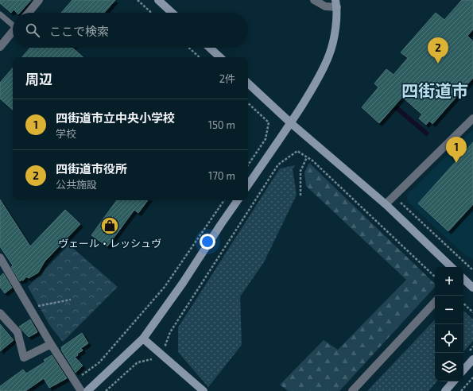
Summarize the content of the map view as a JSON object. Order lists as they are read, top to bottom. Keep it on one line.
{"districts":["四街道市"],"places":{"shop":["ヴェール・レッシュヴ"]},"page":{"search":"ここで検索","pins":["2","1"],"heading":["周辺","2件"],"list":[{"mark":"1","name":"四街道市立中央小学校","note":"学校","value":"150 m"},{"mark":"2","name":"四街道市役所","note":"公共施設","value":"170 m"}],"map_buttons":["+","−"]}}
